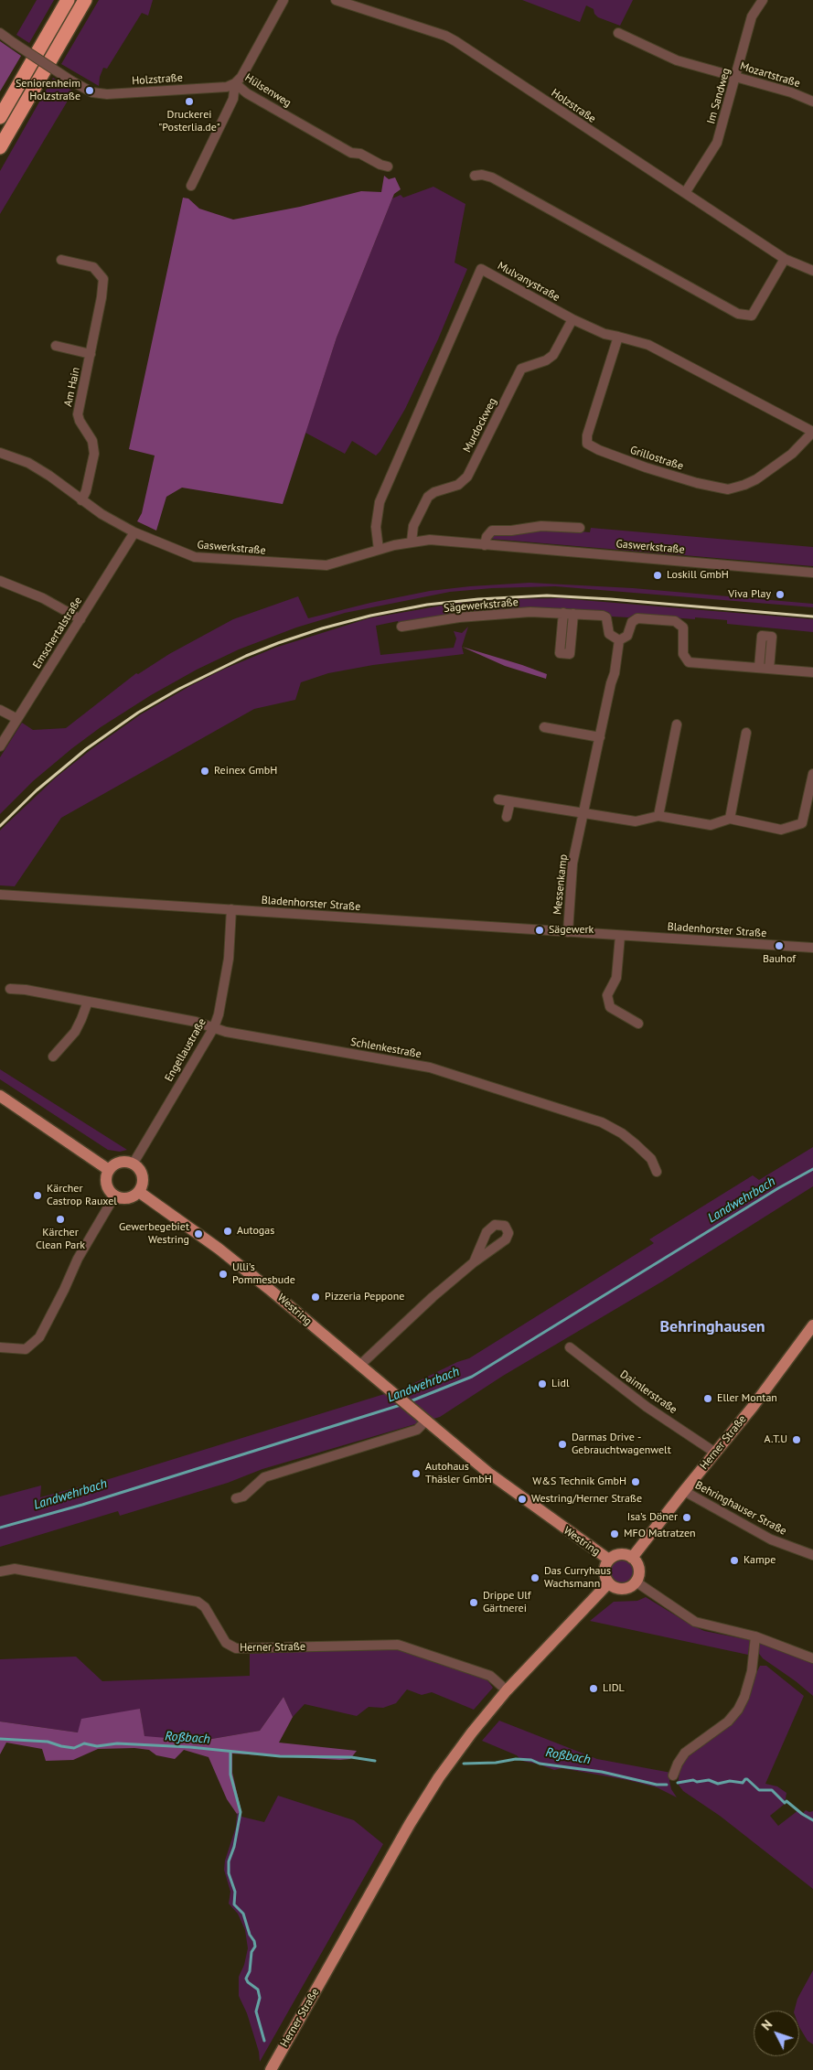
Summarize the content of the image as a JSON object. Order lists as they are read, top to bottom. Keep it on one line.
{"streets":{"main road":["Westring","Herner Straße"],"street":["Mozartstraße","Holzstraße","Hülsenweg","Im Sandweg","Mulvanystraße","Am Hain","Murdockweg","Grillostraße","Gaswerkstraße","Sägewerkstraße","Emschertalstraße","Messenkamp","Bladenhorster Straße","Schlenkestraße","Engellaustraße","Daimlerstraße","Behringhauser Straße"]},"crossings":[["Mozartstraße","Im Sandweg"],["Holzstraße","Hülsenweg"],["Holzstraße","Im Sandweg"],["Mulvanystraße","Murdockweg"],["Mulvanystraße","Grillostraße"],["Mulvanystraße","Gaswerkstraße"],["Am Hain","Gaswerkstraße"],["Murdockweg","Gaswerkstraße"],["Gaswerkstraße","Emschertalstraße"],["Sägewerkstraße","Messenkamp"],["Messenkamp","Bladenhorster Straße"],["Bladenhorster Straße","Engellaustraße"],["Schlenkestraße","Engellaustraße"],["Engellaustraße","Westring"],["Westring","Herner Straße"],["Daimlerstraße","Herner Straße"],["Herner Straße","Behringhauser Straße"]],"districts":["Behringhausen"],"water":["Landwehrbach","Roßbach"],"places":["Seniorenheim Holzstraße","Druckerei \"Posterlia.de\"","Loskill GmbH","Viva Play","Reinex GmbH","Sägewerk","Bauhof","Kärcher Castrop Rauxel","Kärcher Clean Park","Autogas","Gewerbegebiet Westring","Ulli’s Pommesbude","Pizzeria Peppone","Lidl","Eller Montan","A.T.U","Darmas Drive - Gebrauchtwagenwelt","Autohaus Thäsler GmbH","W&S Technik GmbH","Westring/Herner Straße","Isa’s Döner","MFO Matratzen","Kampe","Das Curryhaus Wachsmann","Drippe Ulf Gärtnerei","LIDL"],"north":"top left"}
